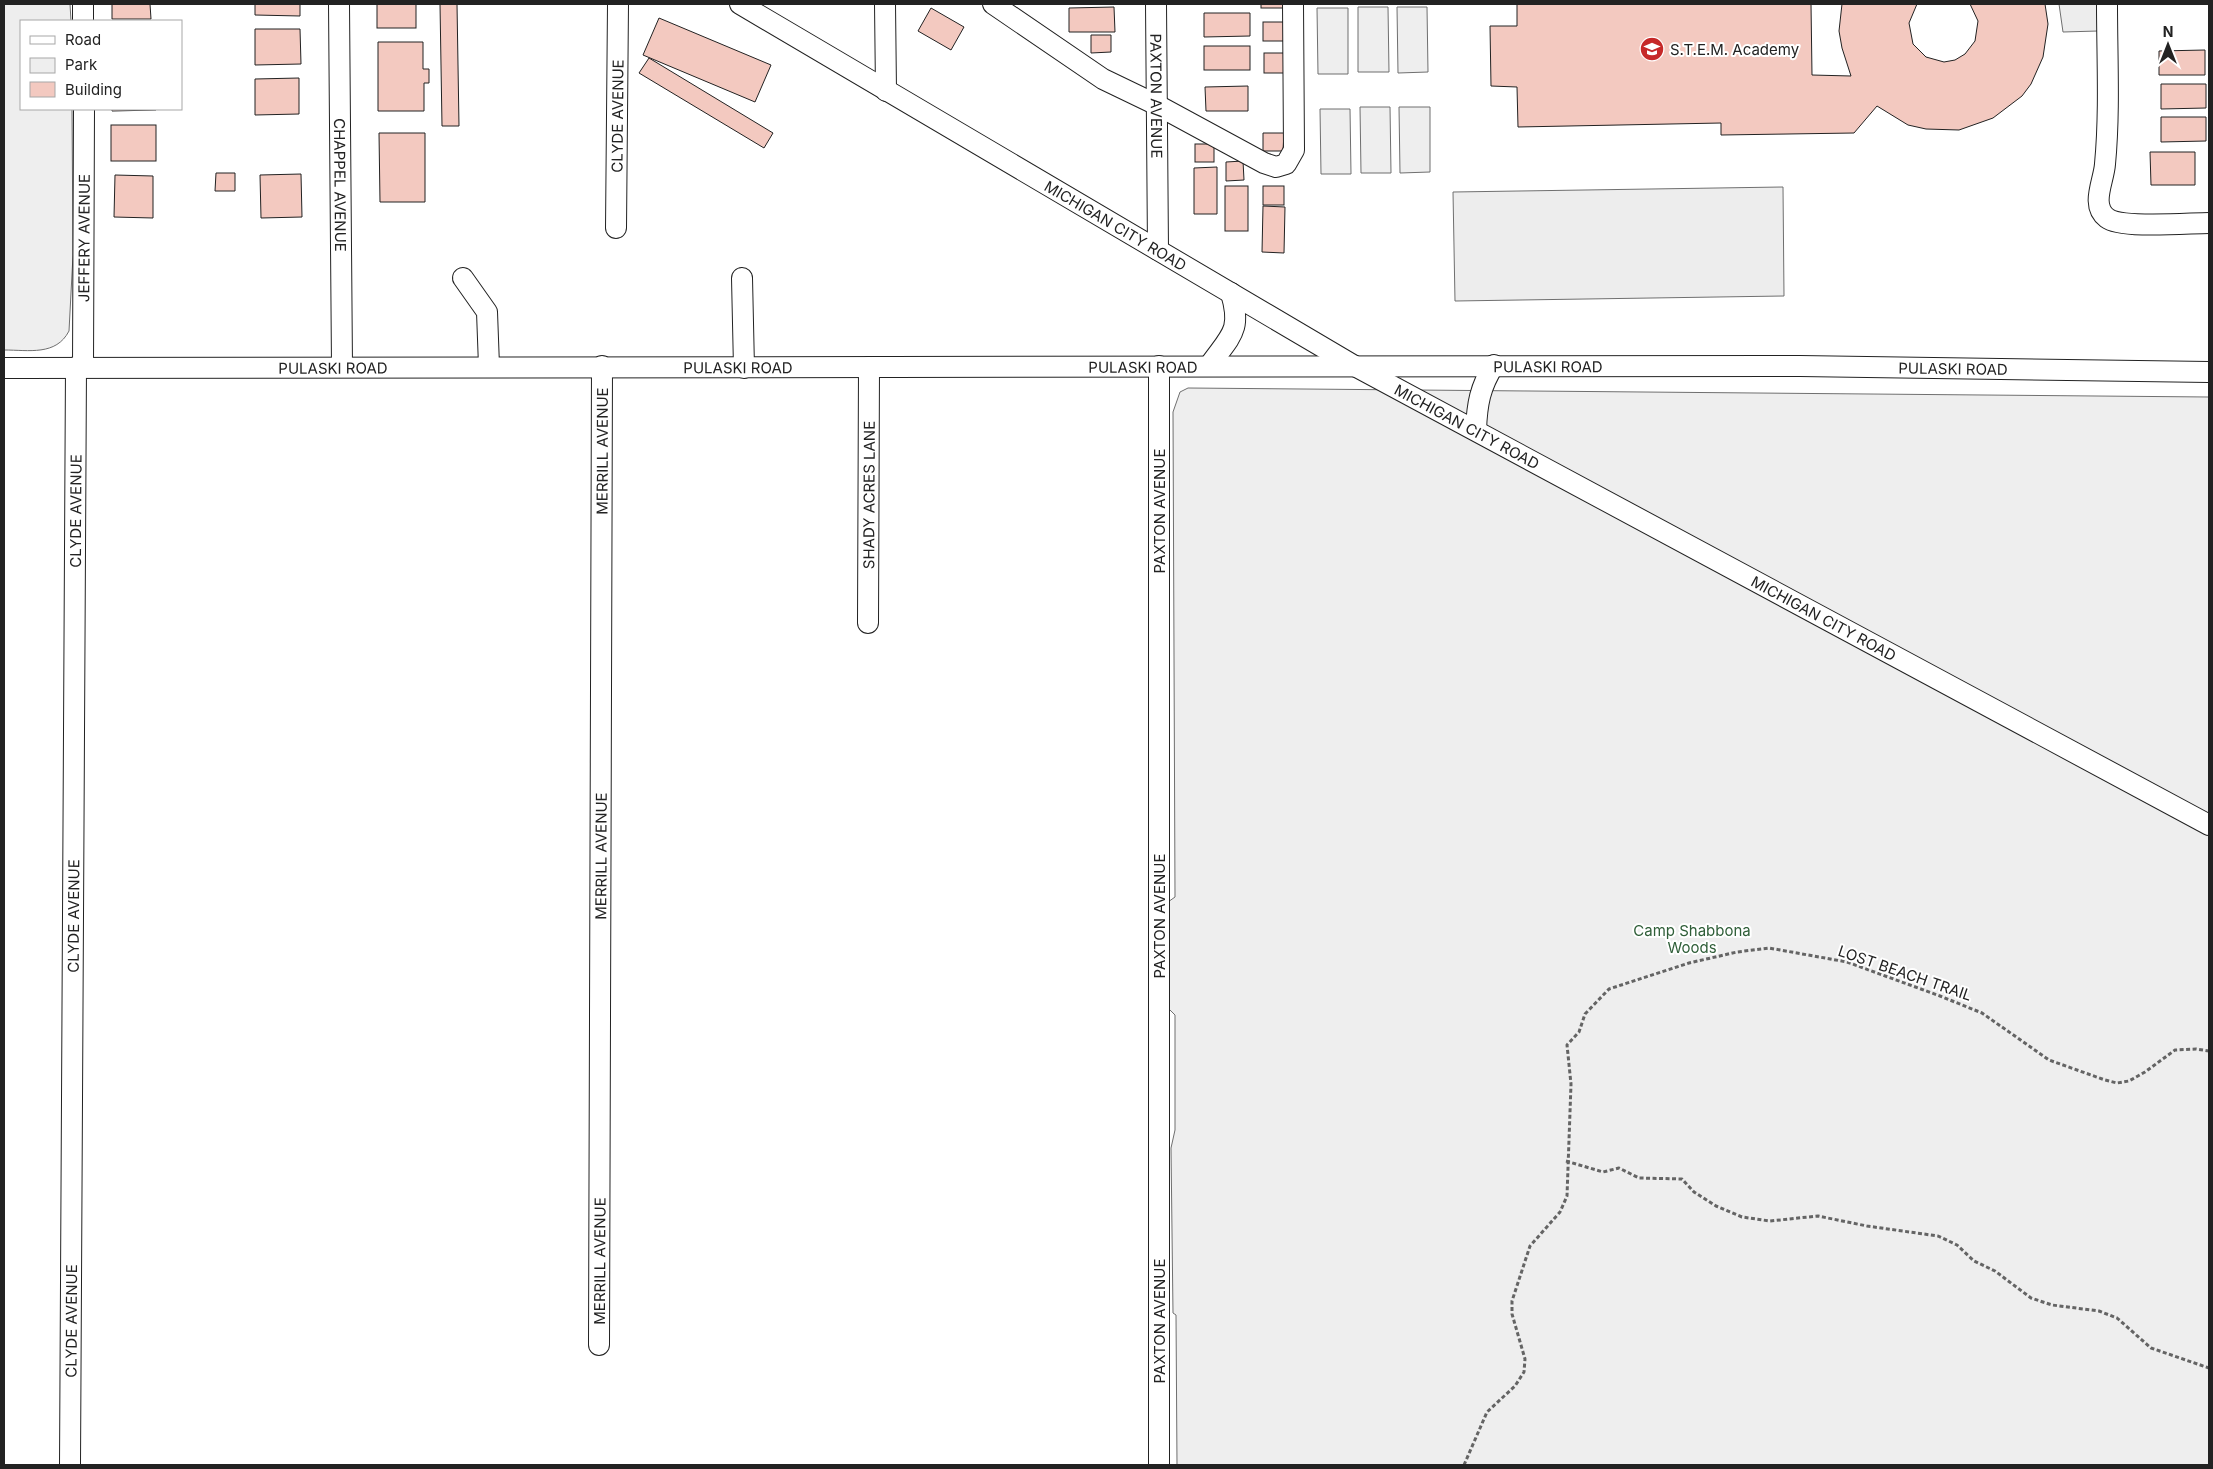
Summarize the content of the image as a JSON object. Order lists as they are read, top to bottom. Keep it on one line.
{"streets":{"street":["PAXTON AVENUE","CLYDE AVENUE","CHAPPEL AVENUE","MICHIGAN CITY ROAD","JEFFERY AVENUE","PULASKI ROAD","MERRILL AVENUE","SHADY ACRES LANE"],"path":["LOST BEACH TRAIL"]},"crossings":[["PAXTON AVENUE","MICHIGAN CITY ROAD"],["PAXTON AVENUE","PULASKI ROAD"],["CLYDE AVENUE","JEFFERY AVENUE"],["CLYDE AVENUE","PULASKI ROAD"],["CHAPPEL AVENUE","PULASKI ROAD"],["MICHIGAN CITY ROAD","PULASKI ROAD"],["JEFFERY AVENUE","PULASKI ROAD"],["PULASKI ROAD","MERRILL AVENUE"],["PULASKI ROAD","SHADY ACRES LANE"]],"parks":["Camp Shabbona Woods"],"places":{"school or university":["S.T.E.M. Academy"]},"legend":["Road","Park","Building"],"north":"top"}
